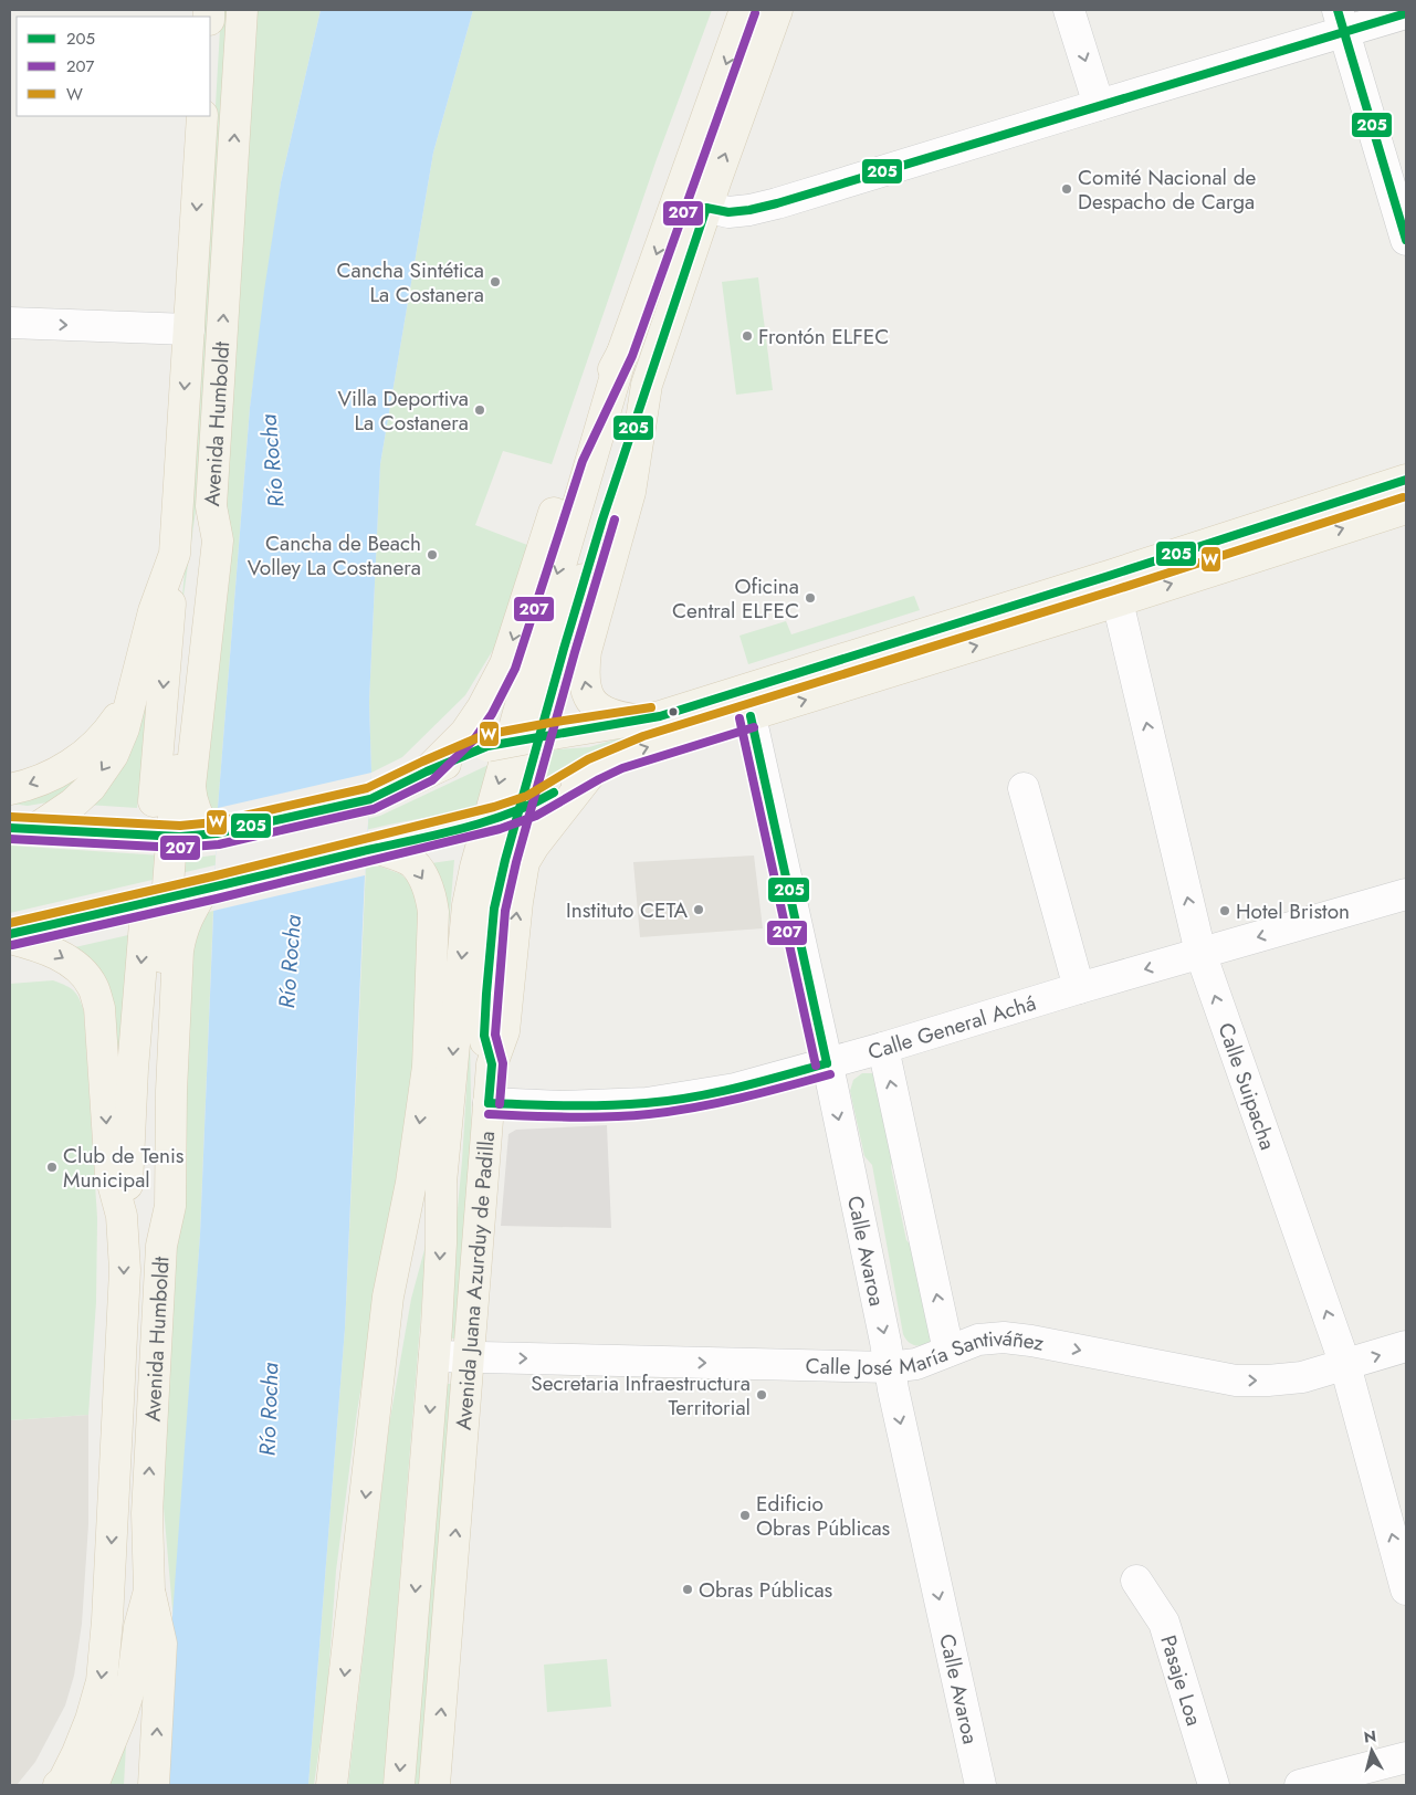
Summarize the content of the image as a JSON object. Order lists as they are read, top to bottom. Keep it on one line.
{"streets":{"main road":["Avenida Humboldt","Avenida Juana Azurduy de Padilla"],"street":["Calle General Achá","Calle Suipacha","Calle Avaroa","Calle José María Santiváñez","Pasaje Loa"]},"crossings":[["Calle General Achá","Calle Suipacha"],["Calle General Achá","Calle Avaroa"],["Calle General Achá","Avenida Juana Azurduy de Padilla"],["Calle Suipacha","Calle José María Santiváñez"],["Calle Avaroa","Calle José María Santiváñez"],["Avenida Juana Azurduy de Padilla","Calle José María Santiváñez"]],"one_way":["Calle General Achá","Calle Suipacha","Calle José María Santiváñez"],"water":["Río Rocha"],"places":["Comité Nacional de Despacho de Carga","Cancha Sintética La Costanera","Frontón ELFEC","Villa Deportiva La Costanera","Cancha de Beach Volley La Costanera","Oficina Central ELFEC","Instituto CETA","Hotel Briston","Club de Tenis Municipal","Secretaria Infraestructura Territorial","Edificio Obras Públicas","Obras Públicas"],"lines":["transit line 205","transit line 207","transit line W"],"legend":["205","207","W"],"north":"top"}
